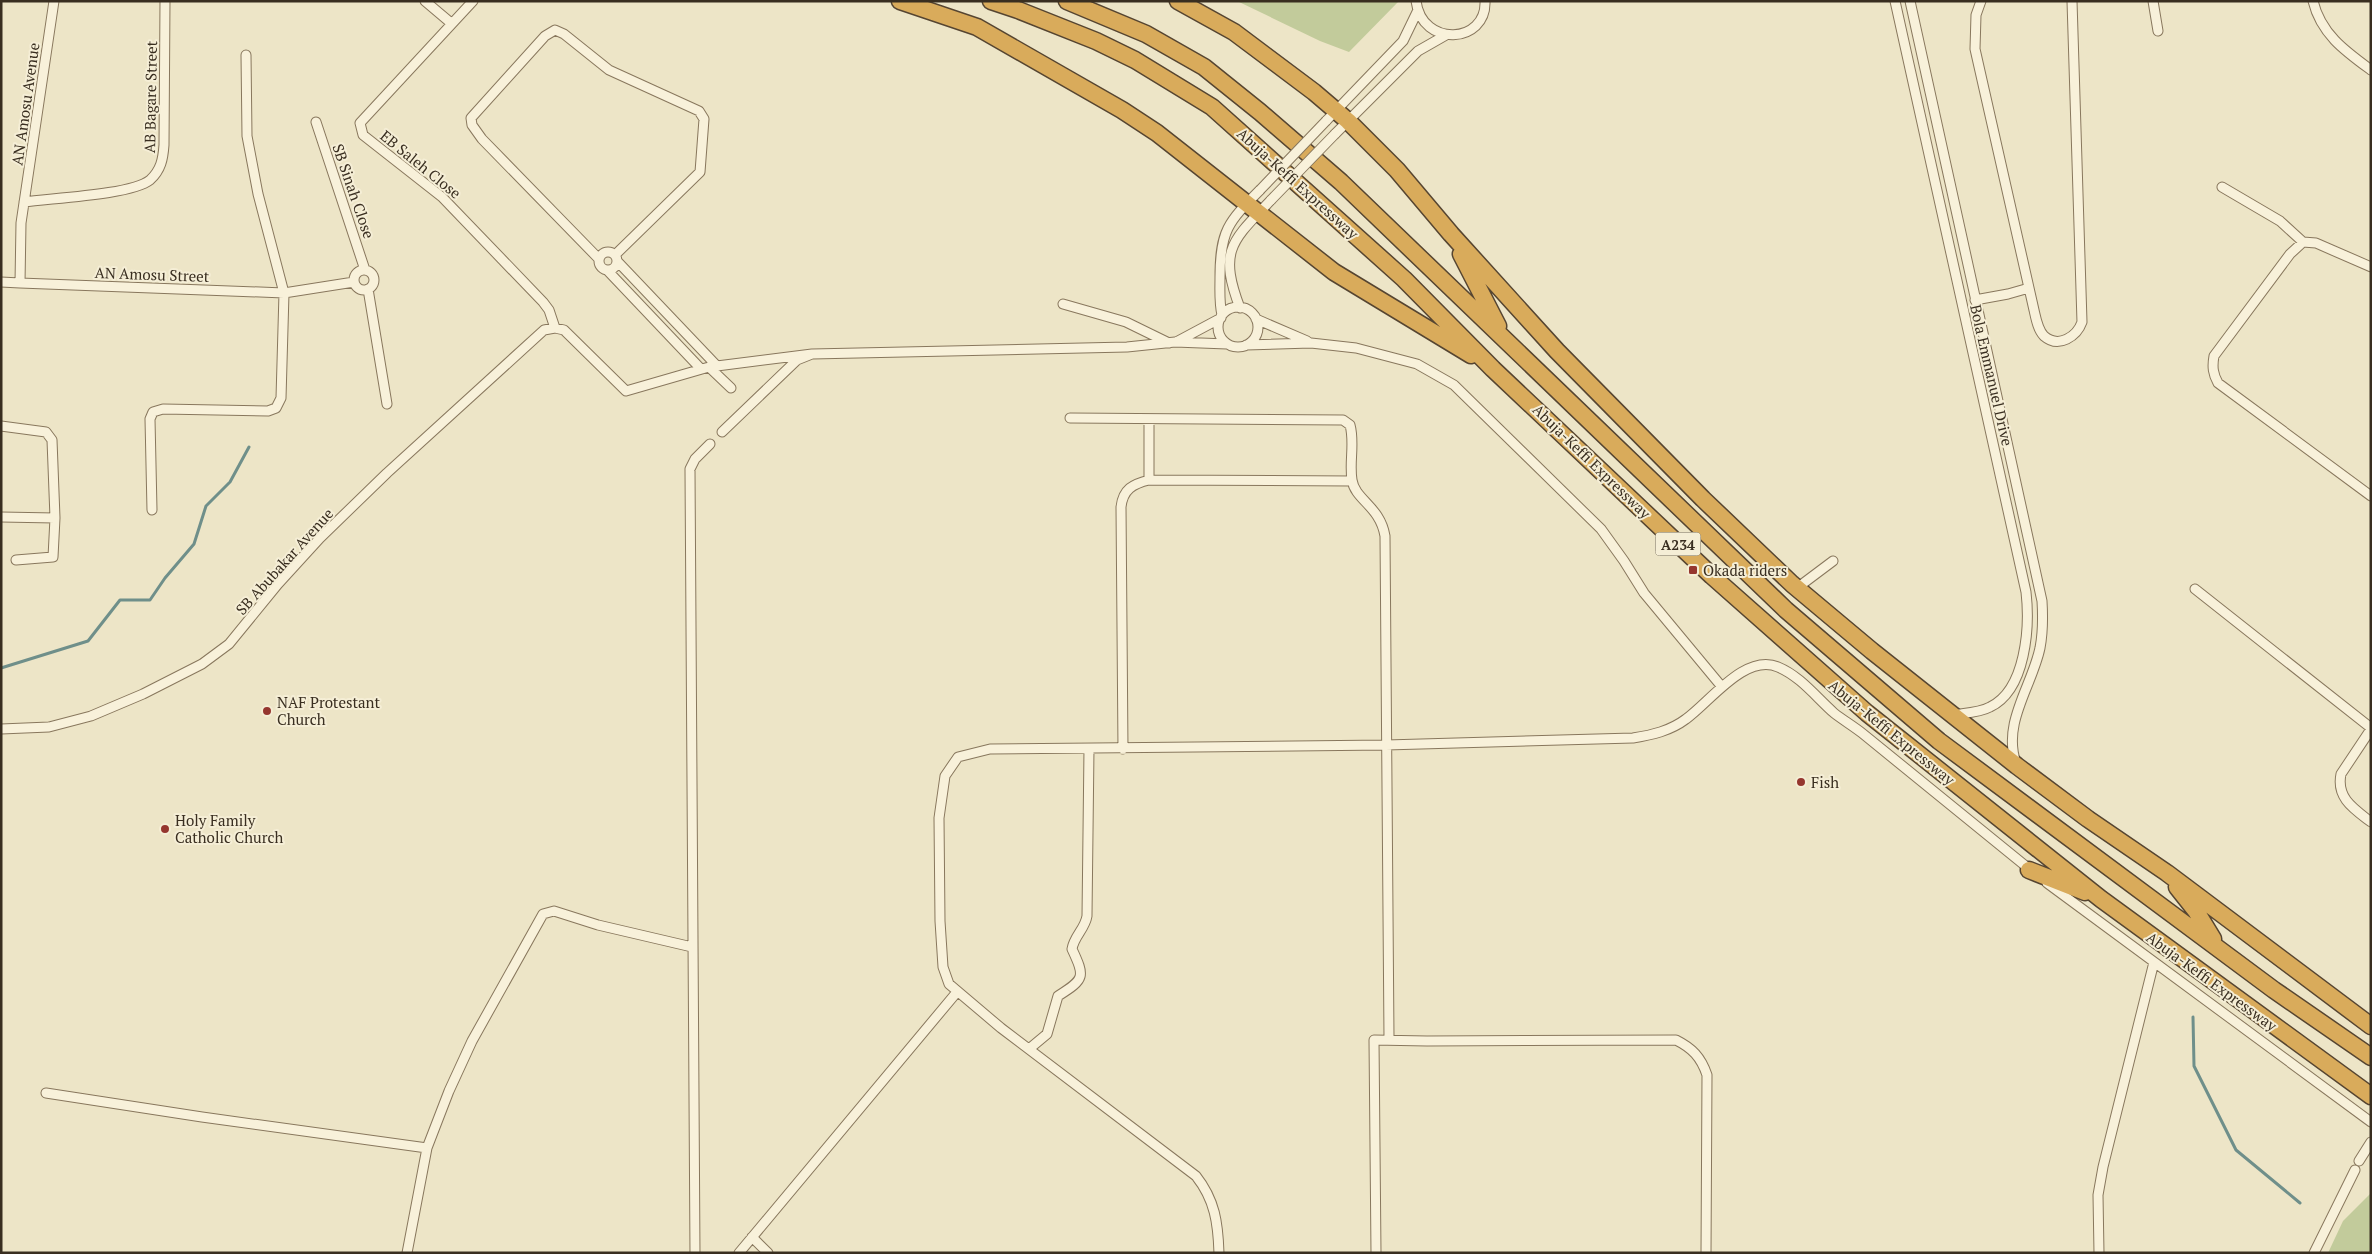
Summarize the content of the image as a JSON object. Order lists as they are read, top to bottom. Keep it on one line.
{"streets":{"highway":["Abuja-Keffi Expressway","A234"],"street":["AB Bagare Street","AN Amosu Avenue","EB Saleh Close","SB Sinah Close","AN Amosu Street","Bola Emmanuel Drive","SB Abubakar Avenue"]},"crossings":[["AB Bagare Street","AN Amosu Avenue"],["AN Amosu Avenue","AN Amosu Street"],["EB Saleh Close","SB Abubakar Avenue"],["SB Sinah Close","AN Amosu Street"]],"places":{"transit":["Okada riders"],"other":["NAF Protestant Church","Fish","Holy Family Catholic Church"]}}
